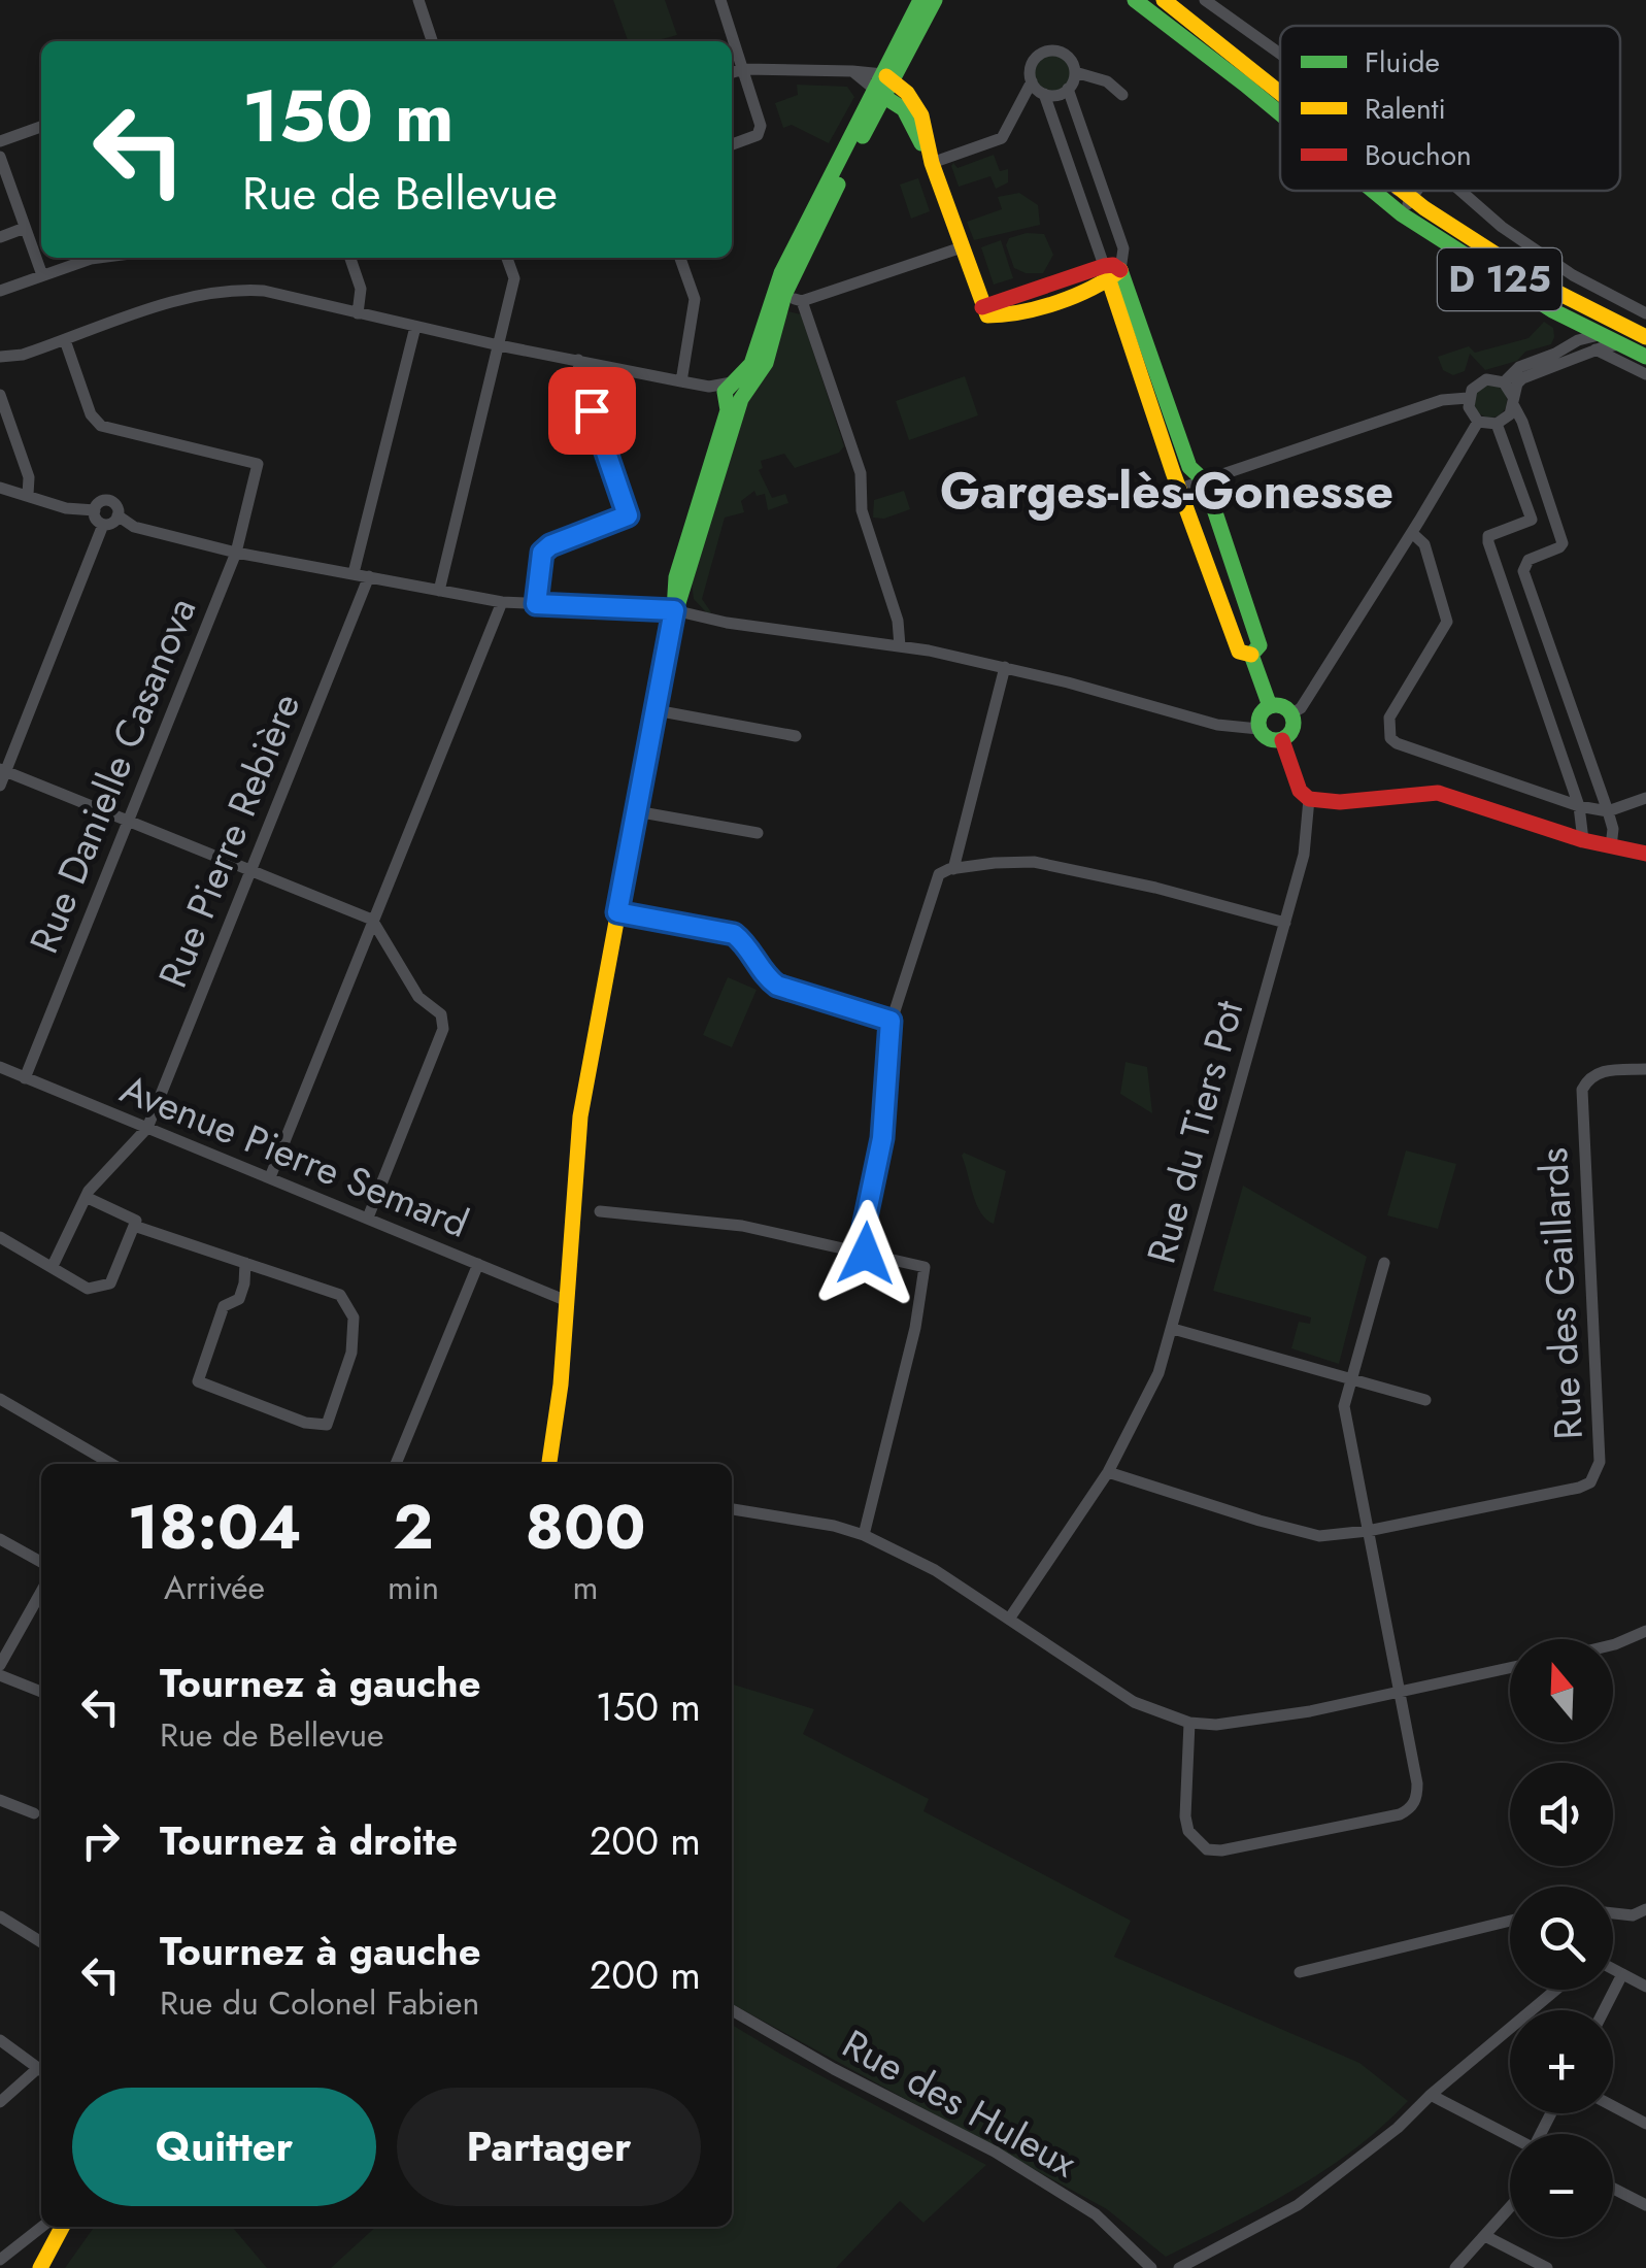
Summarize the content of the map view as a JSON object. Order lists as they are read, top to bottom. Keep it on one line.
{"streets":{"street":["D 125","Rue Danielle Casanova","Rue Pierre Rebière","Rue du Tiers Pot","Avenue Pierre Semard","Rue des Gaillards","Rue des Huleux"]},"crossings":[["Rue Danielle Casanova","Avenue Pierre Semard"],["Rue Pierre Rebière","Avenue Pierre Semard"]],"districts":["Garges-lès-Gonesse"],"legend":["Fluide","Ralenti","Bouchon"],"north":"top","page":{"turn":["150 m","Rue de Bellevue"],"eta":["18:04","Arrivée","2","min","800","m"],"map_buttons":["+","−"],"list":[{"name":"Tournez à gauche","note":"Rue de Bellevue","value":"150 m"},{"name":"Tournez à droite","value":"200 m"},{"name":"Tournez à gauche","note":"Rue du Colonel Fabien","value":"200 m"}],"buttons":["Quitter","Partager"]}}
